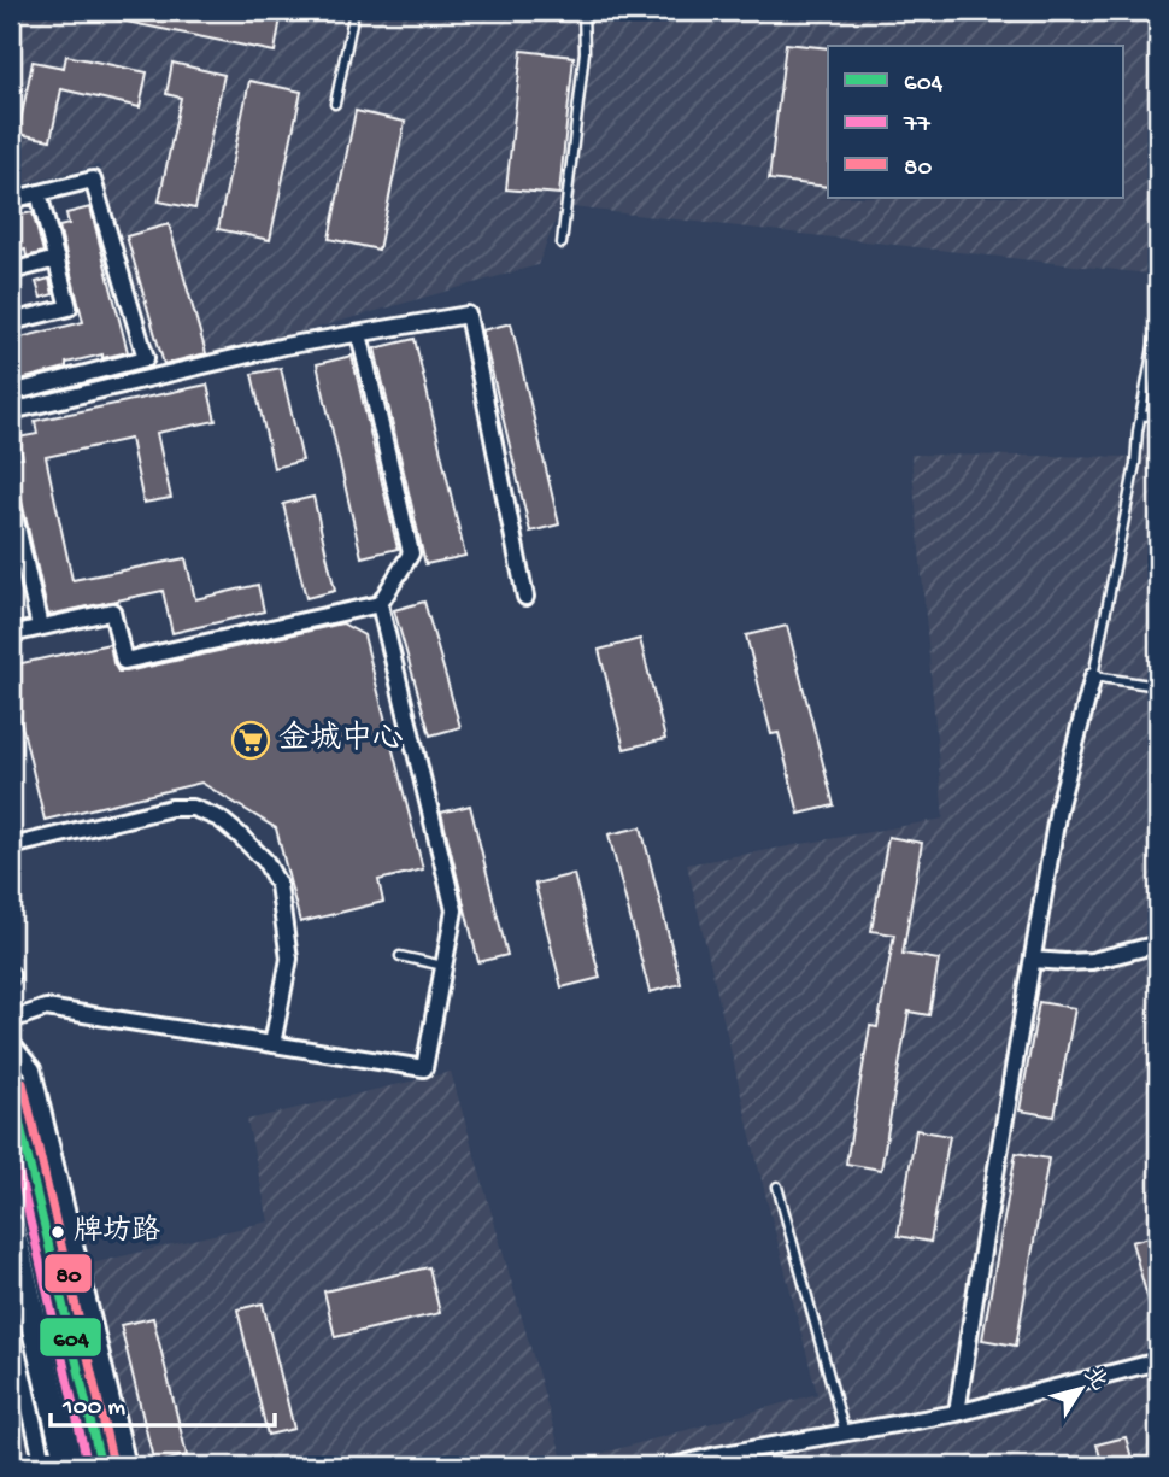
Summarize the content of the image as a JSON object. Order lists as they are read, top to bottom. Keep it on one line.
{"places":{"supermarket":["金城中心"],"other":["牌坊路"]},"lines":["transit line 80","transit line 604","transit line 77"],"legend":["604","77","80"],"scale_bar":"100 m","north":"top right"}
